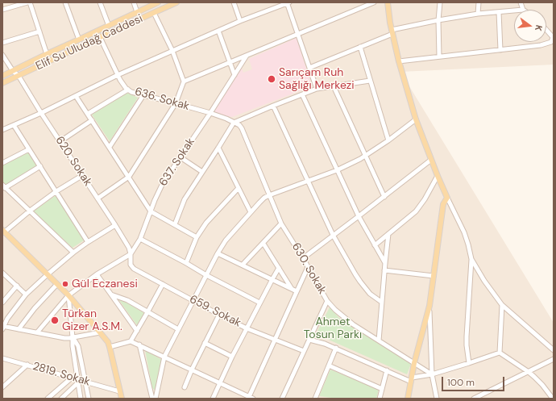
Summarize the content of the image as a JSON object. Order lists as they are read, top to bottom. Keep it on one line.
{"streets":{"main road":["Elif Su Uludağ Caddesi"],"street":["636. Sokak","620. Sokak","637. Sokak","630. Sokak","659. Sokak","2819. Sokak"]},"crossings":[["Elif Su Uludağ Caddesi","636. Sokak"],["Elif Su Uludağ Caddesi","620. Sokak"],["636. Sokak","637. Sokak"],["636. Sokak","630. Sokak"],["620. Sokak","637. Sokak"],["620. Sokak","659. Sokak"],["637. Sokak","659. Sokak"]],"parks":["Ahmet Tosun Parkı"],"places":["Sarıçam Ruh Sağlığı Merkezi","Gül Eczanesi","Türkan Gizer A.S.M."],"scale_bar":"100 m","north":"right"}
